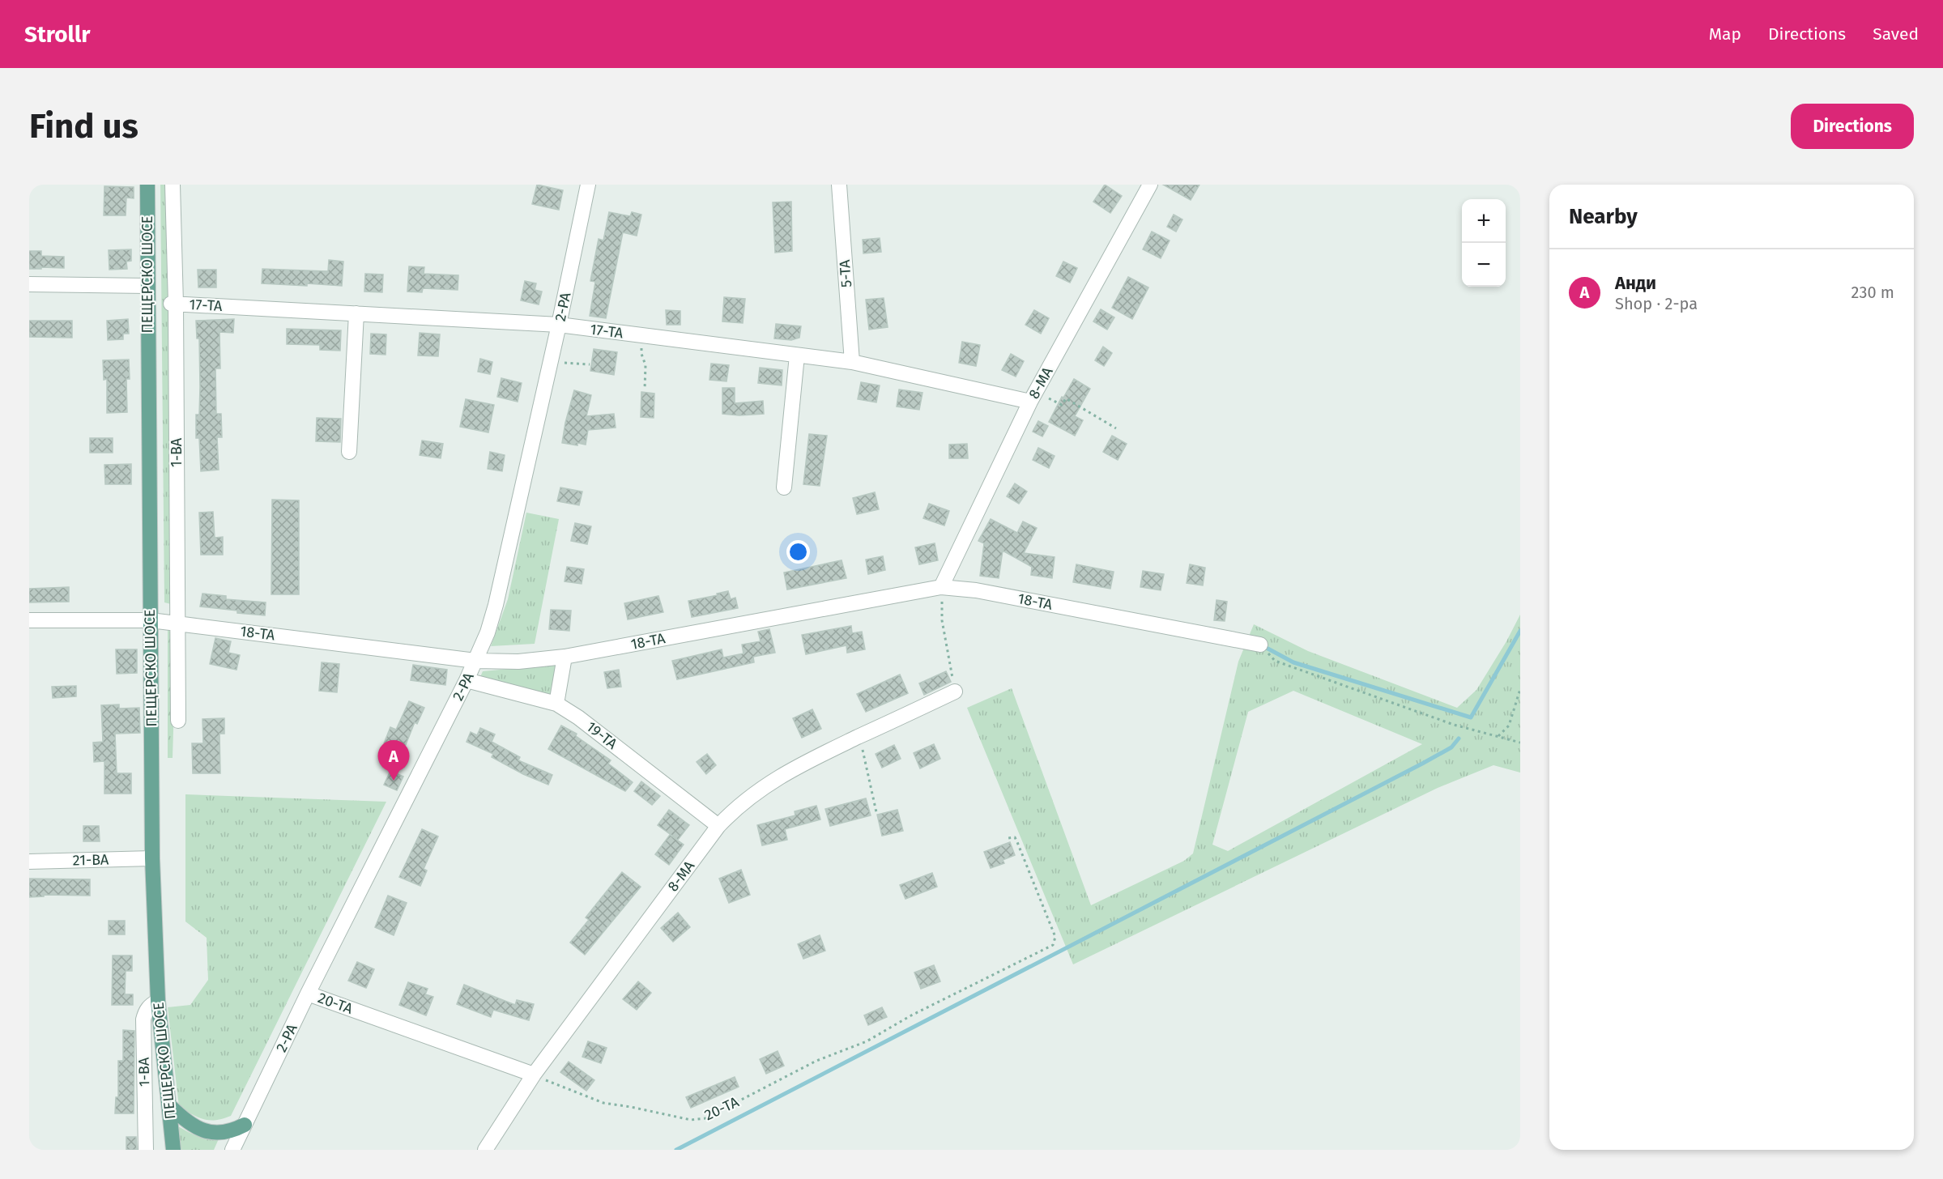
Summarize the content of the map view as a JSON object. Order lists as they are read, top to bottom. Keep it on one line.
{"streets":{"main road":["ПЕЩЕРСКО ШОСЕ"],"street":["5-ТА","17-ТА","2-РА","8-МА","1-ВА","18-ТА","19-ТА","21-ВА","20-ТА"]},"crossings":[["5-ТА","17-ТА"],["ПЕЩЕРСКО ШОСЕ","1-ВА"],["ПЕЩЕРСКО ШОСЕ","18-ТА"],["ПЕЩЕРСКО ШОСЕ","21-ВА"],["17-ТА","2-РА"],["17-ТА","8-МА"],["17-ТА","1-ВА"],["2-РА","18-ТА"],["2-РА","19-ТА"],["2-РА","20-ТА"],["8-МА","18-ТА"],["8-МА","19-ТА"],["8-МА","20-ТА"],["1-ВА","18-ТА"]],"page":{"header":"Strollr","nav":["Map","Directions","Saved"],"buttons":"Directions","title":"Find us","heading":"Nearby","map_buttons":["+","−"],"list":[{"mark":"A","name":"Анди","note":"Shop · 2-ра","value":"230 m"}],"pins":"A"}}
